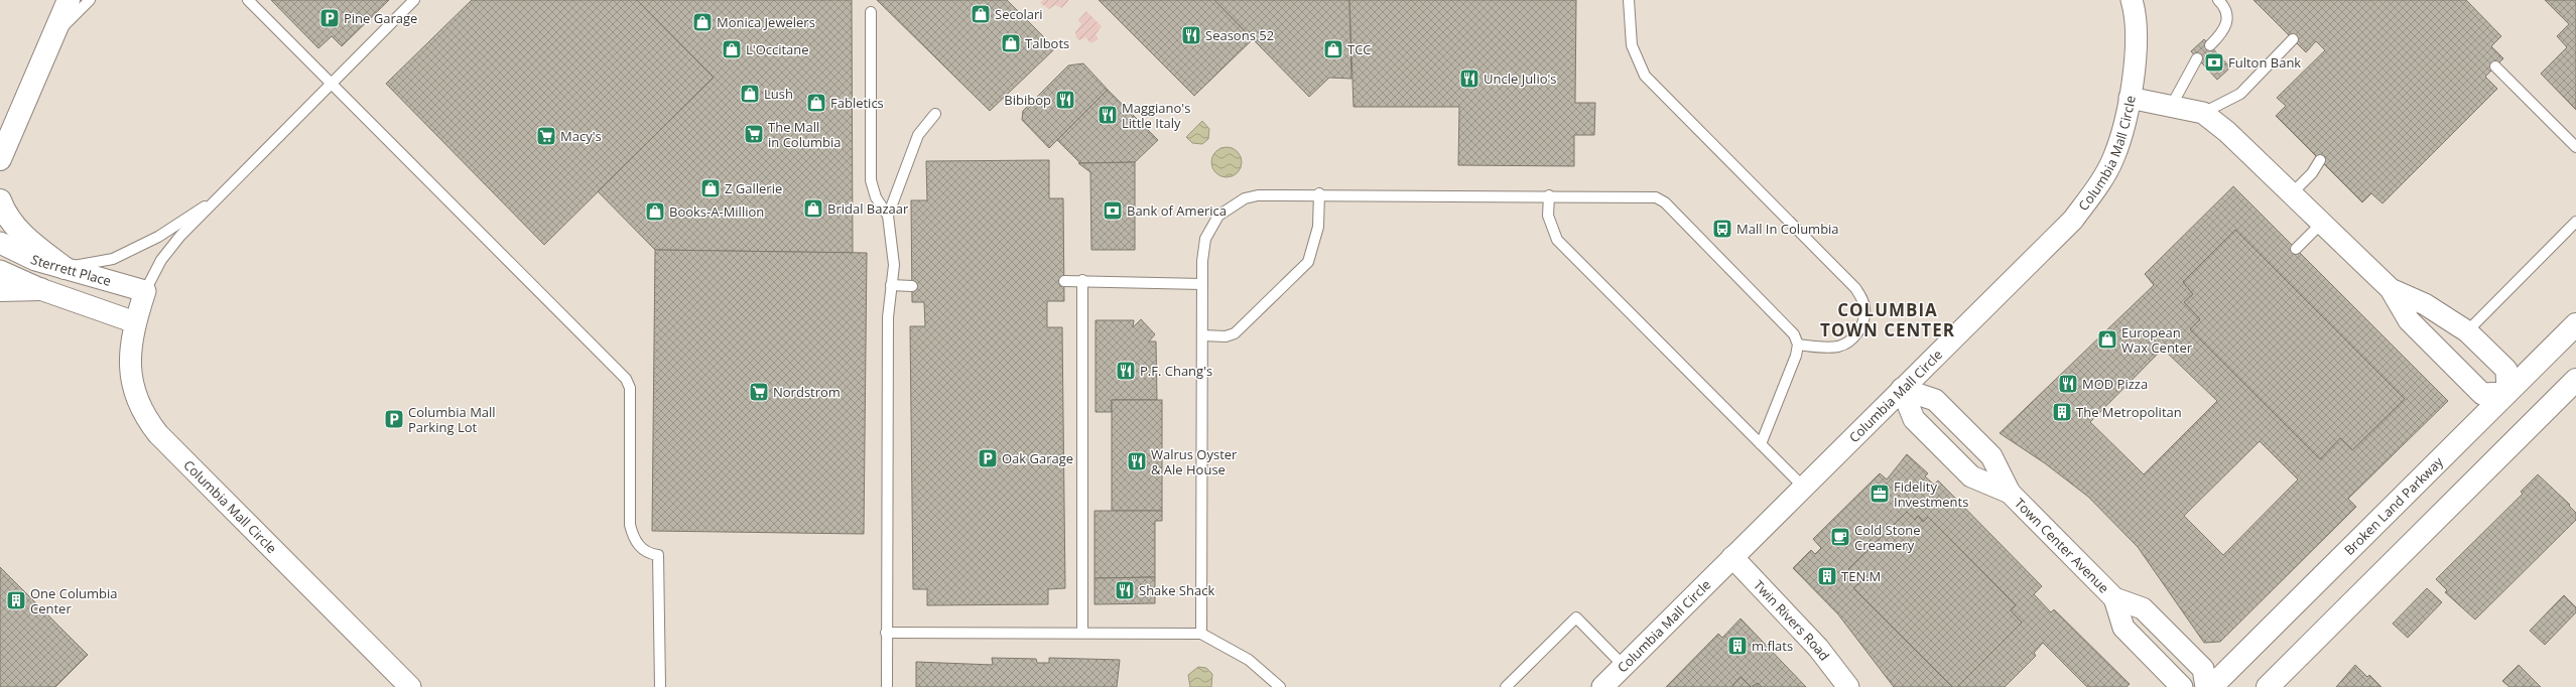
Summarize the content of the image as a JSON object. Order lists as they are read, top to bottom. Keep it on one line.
{"streets":{"street":["Columbia Mall Circle","Sterrett Place","Broken Land Parkway","Town Center Avenue","Twin Rivers Road"]},"crossings":[["Columbia Mall Circle","Sterrett Place"],["Columbia Mall Circle","Town Center Avenue"],["Columbia Mall Circle","Twin Rivers Road"]],"districts":["COLUMBIA TOWN CENTER"],"places":{"shop":["Secolari","Monica Jewelers","Talbots","L'Occitane","TCC","Lush","Fabletics","Z Gallerie","Bridal Bazaar","Books-A-Million","European Wax Center"],"parking":["Pine Garage","Columbia Mall Parking Lot","Oak Garage"],"restaurant":["Seasons 52","Uncle Julio's","Bibibop","Maggiano's Little Italy","P.F. Chang's","MOD Pizza","Walrus Oyster & Ale House","Shake Shack"],"bank":["Fulton Bank","Bank of America"],"supermarket":["The Mall in Columbia","Macy's","Nordstrom"],"bus stop":["Mall In Columbia"],"building":["The Metropolitan","TEN.M","One Columbia Center","m.flats"],"office":["Fidelity Investments"],"cafe":["Cold Stone Creamery"]}}
